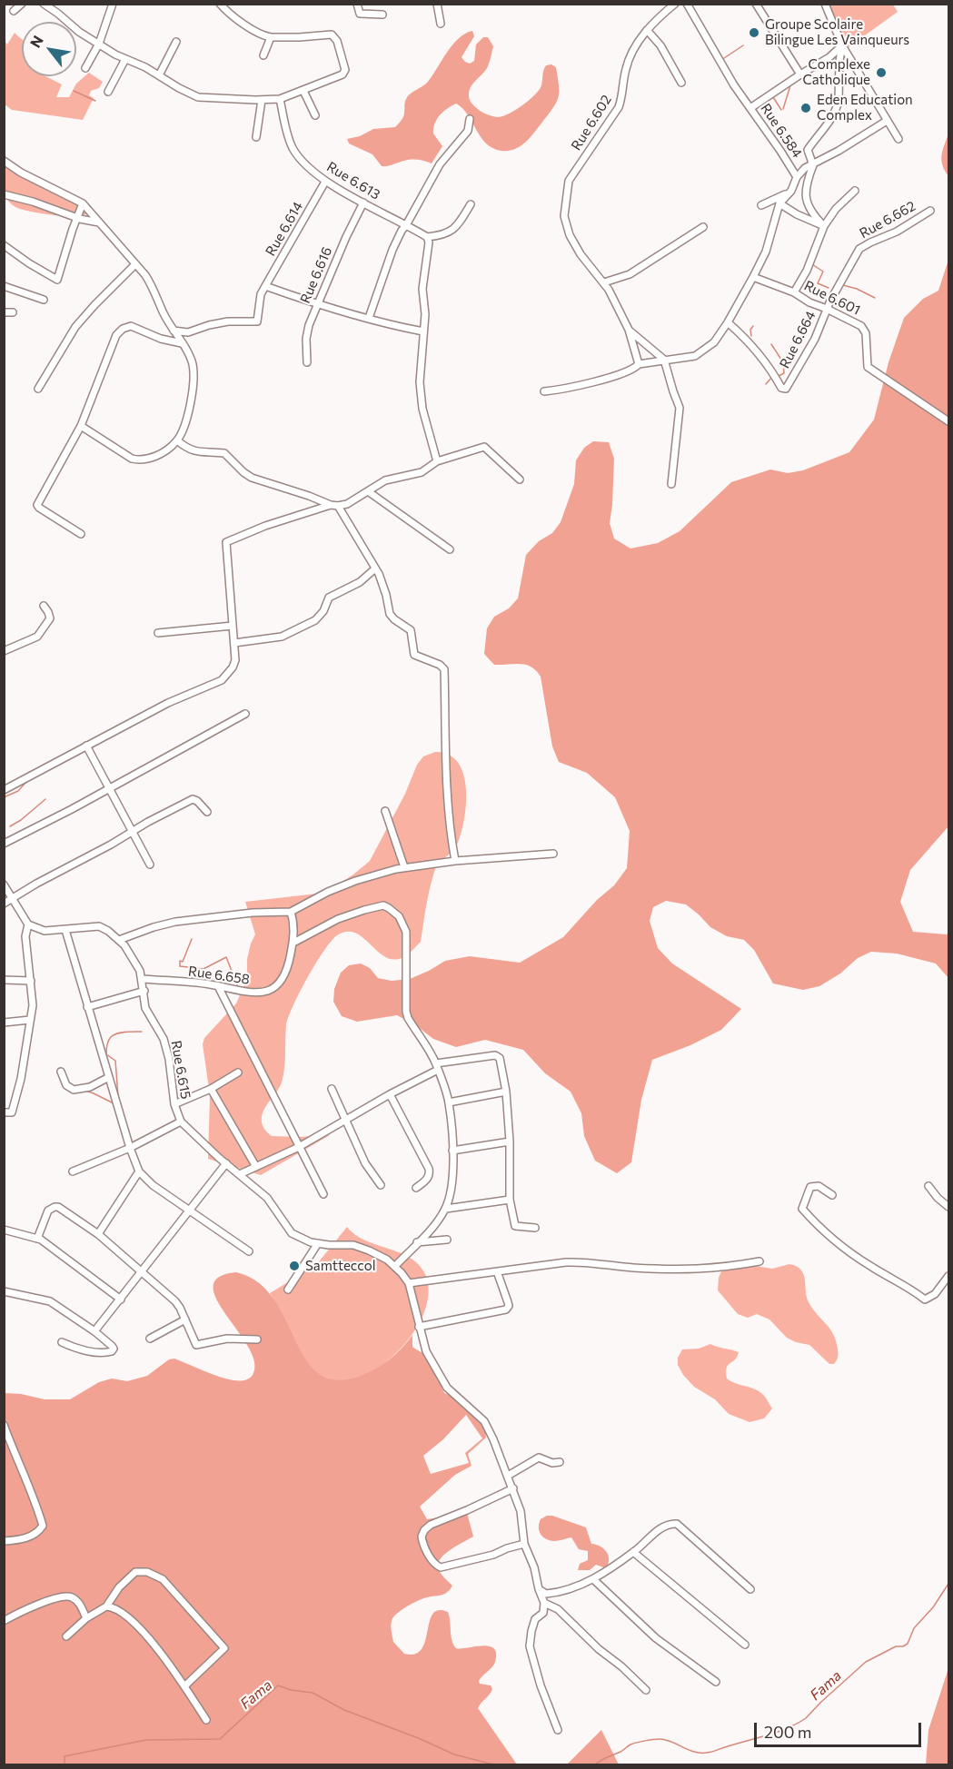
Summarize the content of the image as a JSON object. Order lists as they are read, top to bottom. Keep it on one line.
{"streets":{"street":["Rue 6.602","Rue 6.584","Rue 6.613","Rue 6.662","Rue 6.614","Rue 6.616","Rue 6.601","Rue 6.664","Rue 6.658","Rue 6.615"]},"crossings":[["Rue 6.584","Rue 6.601"],["Rue 6.584","Rue 6.664"],["Rue 6.613","Rue 6.614"],["Rue 6.613","Rue 6.616"],["Rue 6.662","Rue 6.601"],["Rue 6.662","Rue 6.664"],["Rue 6.601","Rue 6.664"],["Rue 6.658","Rue 6.615"]],"water":["Fama"],"places":["Groupe Scolaire Bilingue Les Vainqueurs","Complexe Catholique","Eden Education Complex","Samtteccol"],"scale_bar":"200 m","north":"top left"}
